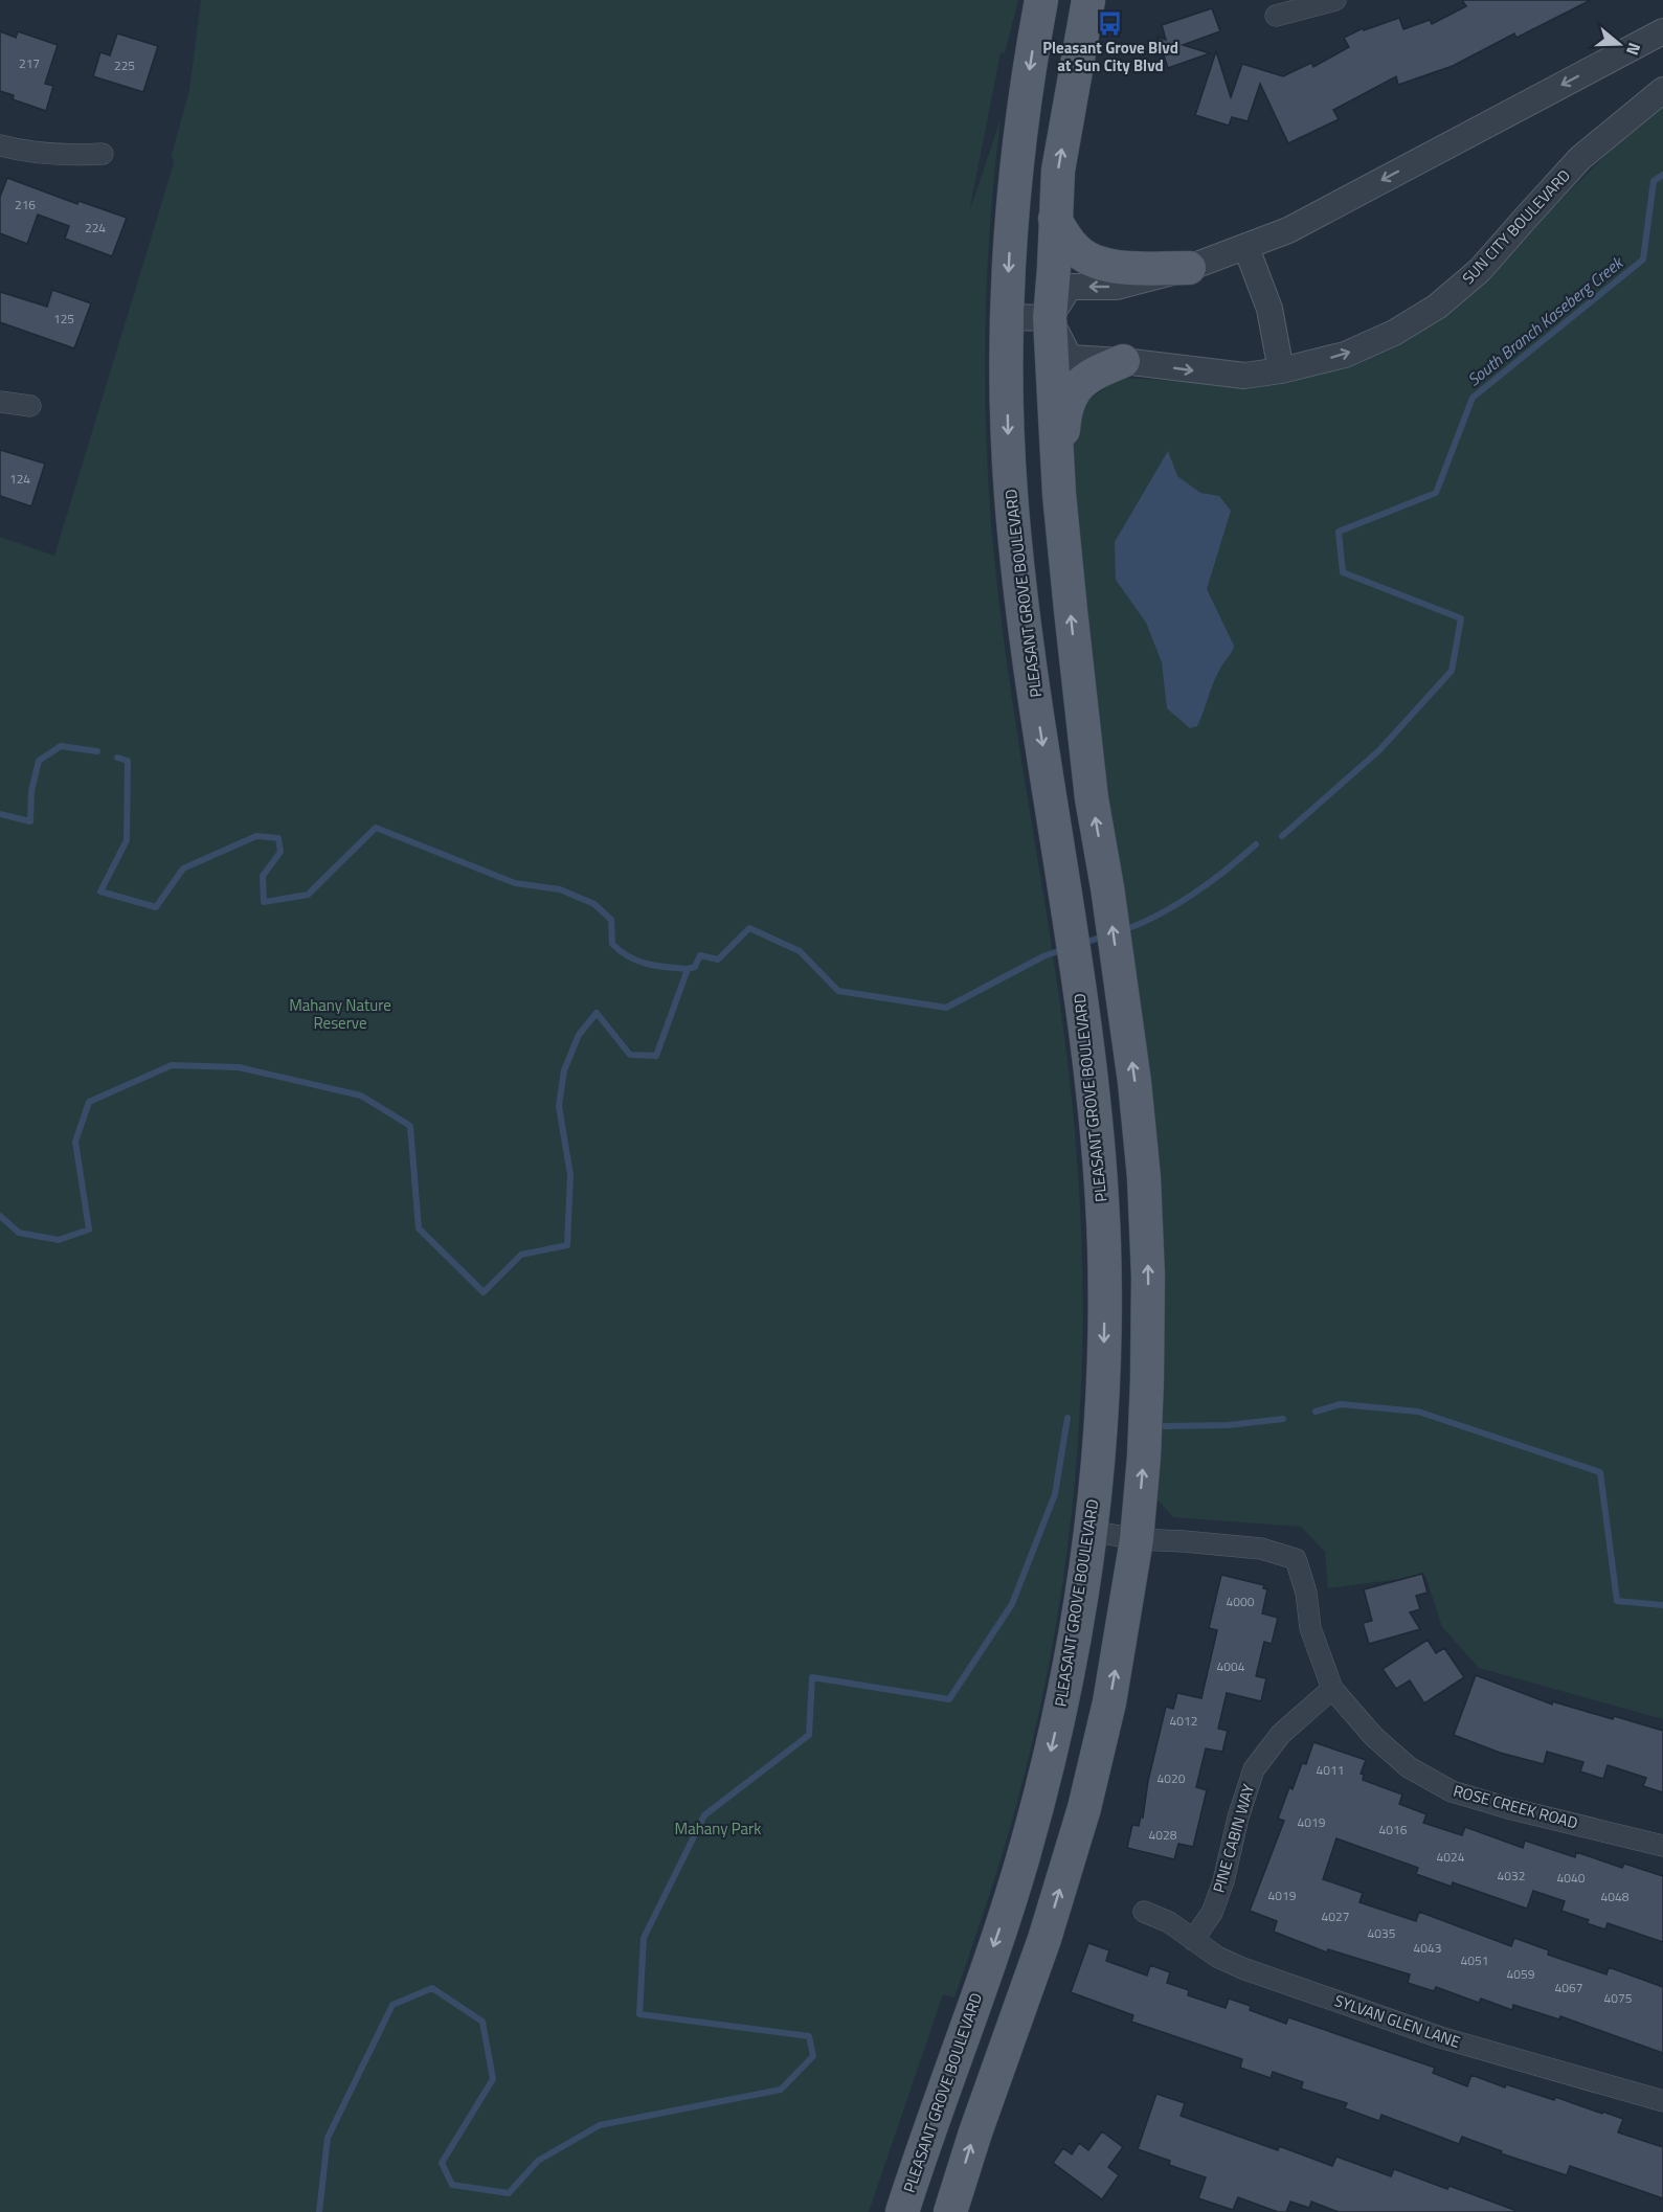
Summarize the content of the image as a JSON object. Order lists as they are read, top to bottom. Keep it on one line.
{"streets":{"main road":["PLEASANT GROVE BOULEVARD"],"street":["SUN CITY BOULEVARD","ROSE CREEK ROAD","PINE CABIN WAY","SYLVAN GLEN LANE"]},"crossings":[["PLEASANT GROVE BOULEVARD","ROSE CREEK ROAD"],["ROSE CREEK ROAD","PINE CABIN WAY"],["PINE CABIN WAY","SYLVAN GLEN LANE"]],"water":["South Branch Kaseberg Creek"],"parks":["Mahany Nature Reserve","Mahany Park"],"places":{"bus stop":["Pleasant Grove Blvd at Sun City Blvd"]},"house_numbers":["217","225","216","224","125","124","4000","4004","4012","4011","4020","4019","4016","4028","4024","4032","4040","4019","4048","4027","4035","4043","4051","4059","4067","4075"],"north":"right"}
